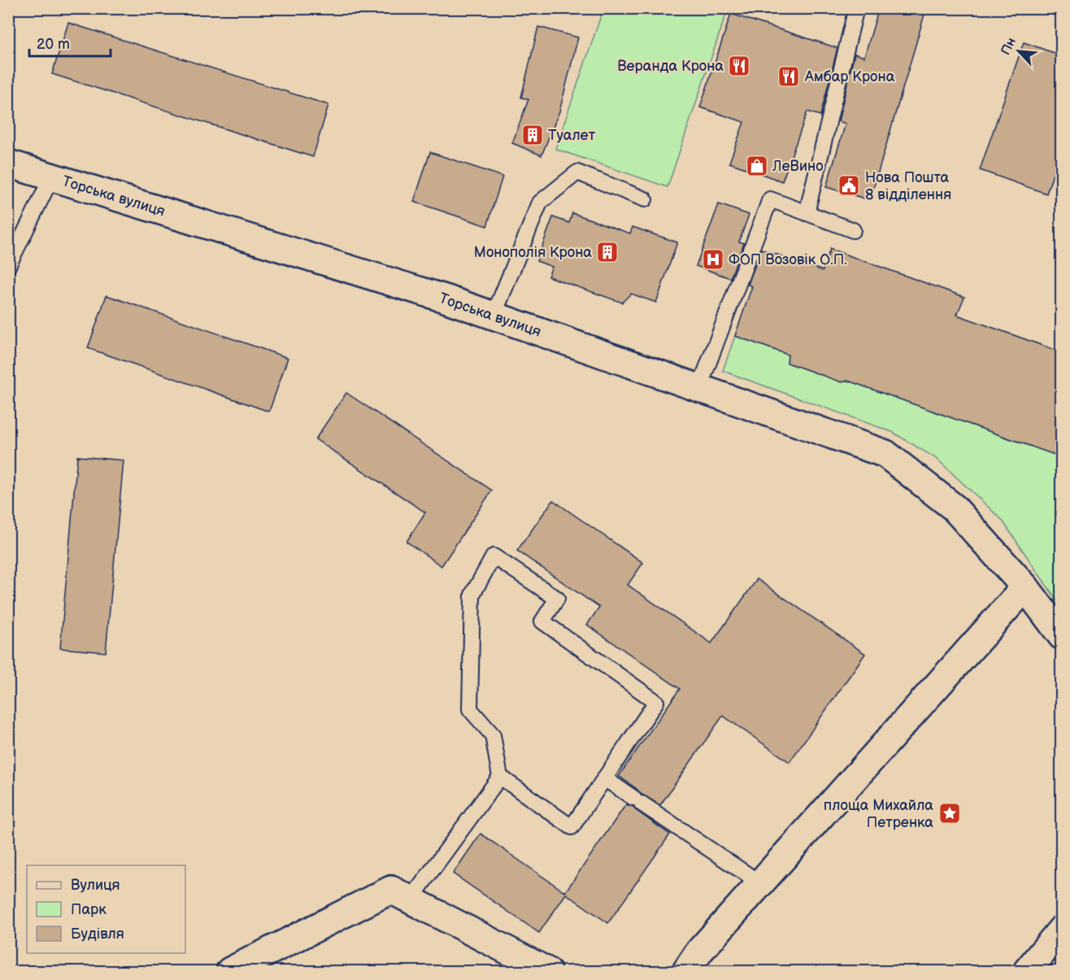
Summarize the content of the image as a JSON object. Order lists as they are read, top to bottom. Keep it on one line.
{"streets":{"main road":["Торська вулиця"]},"places":{"restaurant":["Веранда Крона","Амбар Крона"],"building":["Туалет","Монополія Крона"],"shop":["ЛеВино"],"public building":["Нова Пошта 8 відділення"],"hospital":["ФОП Возовік О.П."],"place":["площа Михайла Петренка"]},"legend":["Вулиця","Парк","Будівля"],"scale_bar":"20 m","north":"top left"}
